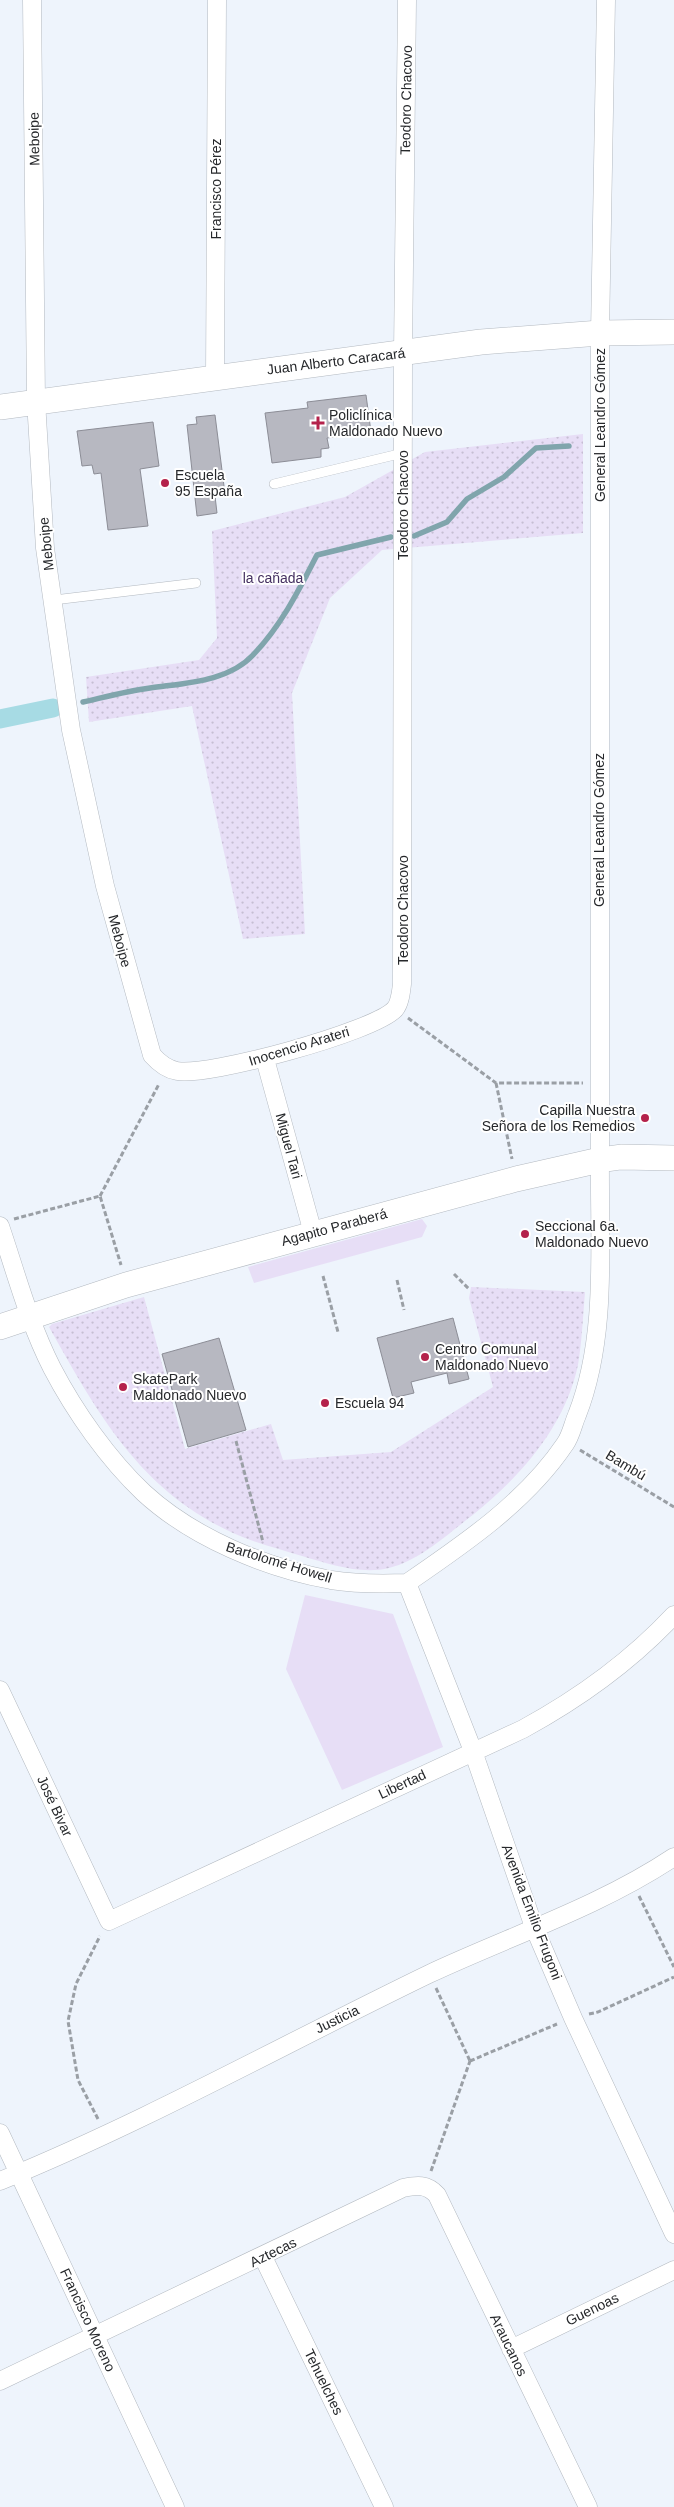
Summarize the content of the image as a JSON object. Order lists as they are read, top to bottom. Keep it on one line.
{"streets":{"street":["Teodoro Chacovo","Meboipe","Francisco Pérez","Juan Alberto Caracará","General Leandro Gómez","Inocencio Arateri","Miguel Tari","Agapito Paraberá","Bartolomé Howell","Libertad","José Bivar","Avenida Emilio Frugoni","Justicia","Aztecas","Guenoas","Francisco Moreno","Araucanos","Tehuelches"],"path":["Bambú"]},"crossings":[["Teodoro Chacovo","Juan Alberto Caracará"],["Teodoro Chacovo","Inocencio Arateri"],["Meboipe","Juan Alberto Caracará"],["Meboipe","Inocencio Arateri"],["Francisco Pérez","Juan Alberto Caracará"],["Juan Alberto Caracará","General Leandro Gómez"],["General Leandro Gómez","Agapito Paraberá"],["General Leandro Gómez","Bambú"],["General Leandro Gómez","Bartolomé Howell"],["General Leandro Gómez","Avenida Emilio Frugoni"],["Inocencio Arateri","Miguel Tari"],["Miguel Tari","Agapito Paraberá"],["Agapito Paraberá","Bartolomé Howell"],["Bartolomé Howell","Avenida Emilio Frugoni"],["Libertad","José Bivar"],["Libertad","Avenida Emilio Frugoni"],["Avenida Emilio Frugoni","Justicia"],["Justicia","Francisco Moreno"],["Aztecas","Francisco Moreno"],["Aztecas","Araucanos"],["Aztecas","Tehuelches"],["Guenoas","Araucanos"]],"parks":["la cañada"],"places":{"health":["Policlínica Maldonado Nuevo"],"other":["Escuela 95 España","Capilla Nuestra Señora de los Remedios","Seccional 6a. Maldonado Nuevo","Centro Comunal Maldonado Nuevo","SkatePark Maldonado Nuevo","Escuela 94"]}}
